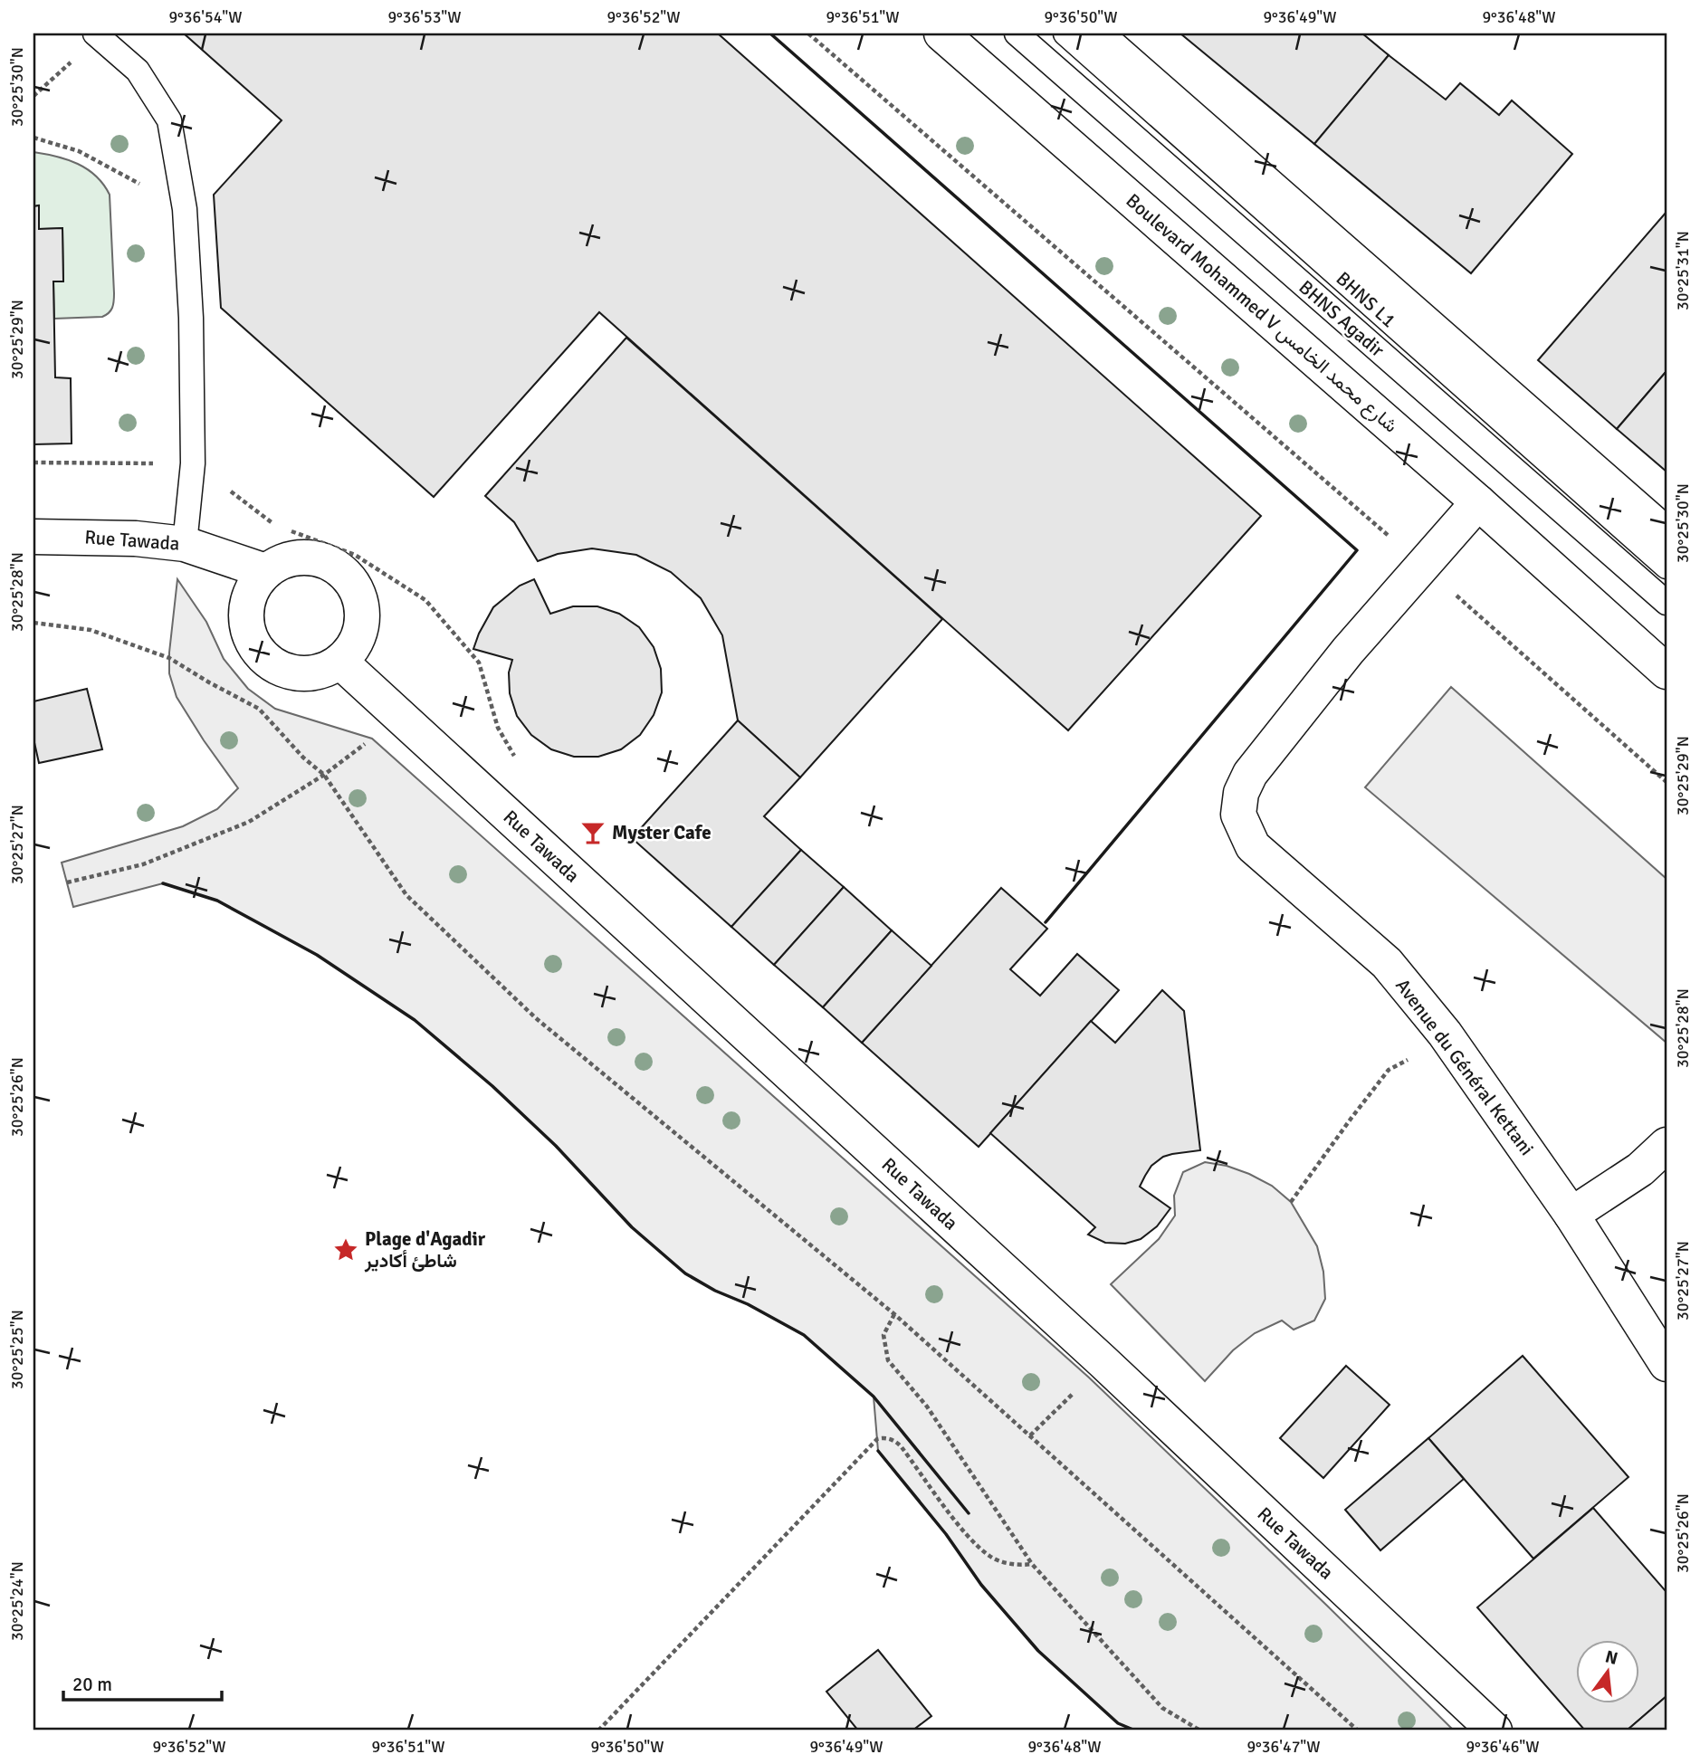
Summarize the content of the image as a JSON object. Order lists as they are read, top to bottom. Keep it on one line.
{"streets":{"street":["Boulevard Mohammed V شارع محمد الخامس","Rue Tawada","Avenue du Général Kettani"],"lane":["BHNS L1","BHNS Agadir"]},"crossings":[["Boulevard Mohammed V شارع محمد الخامس","Avenue du Général Kettani"]],"places":{"bar":["Myster Cafe"],"place":["Plage d'Agadir شاطئ أكادير"]},"scale_bar":"20 m","north":"top","coordinates":["9°36'54\"W","9°36'53\"W","9°36'52\"W","9°36'51\"W","9°36'50\"W","9°36'49\"W","9°36'48\"W","30°25'30\"N","30°25'31\"N","30°25'29\"N","30°25'28\"N","30°25'27\"N","30°25'26\"N","30°25'25\"N","30°25'24\"N","9°36'47\"W","9°36'46\"W"]}
